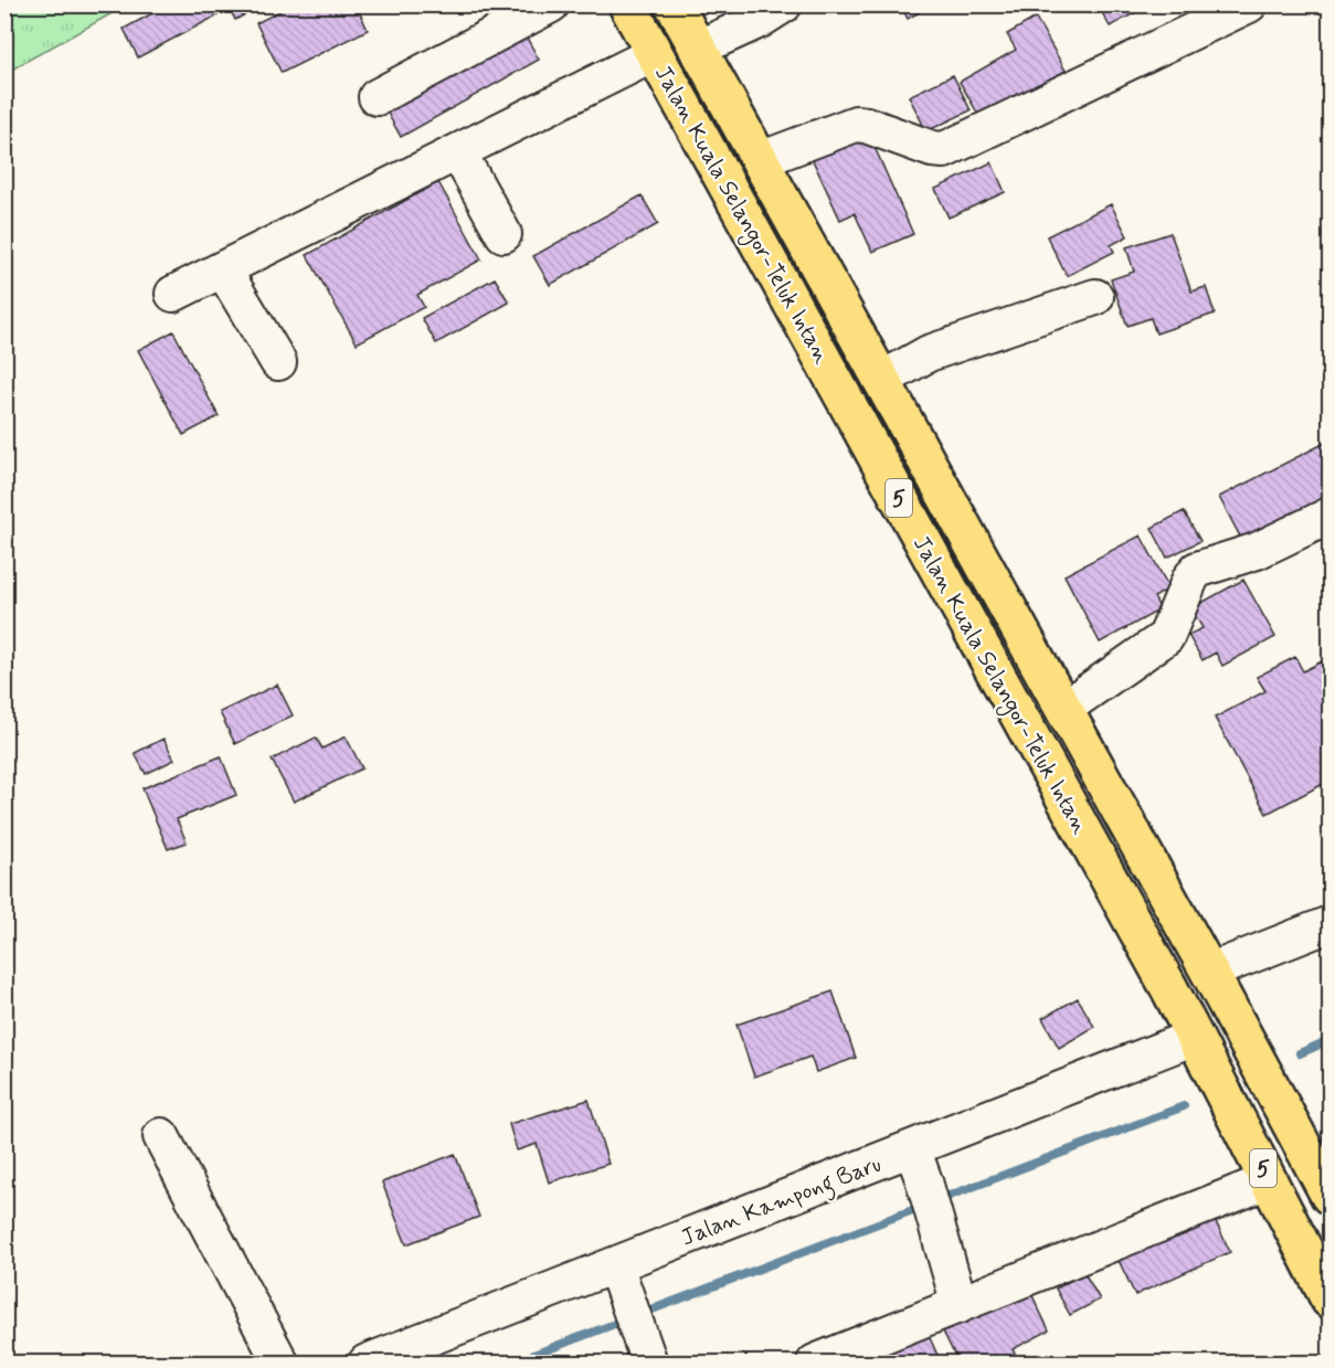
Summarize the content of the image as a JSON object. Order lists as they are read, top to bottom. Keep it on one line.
{"streets":{"highway":["Jalan Kuala Selangor-Teluk Intan","5"],"street":["Jalan Kampong Baru"]},"crossings":[["Jalan Kuala Selangor-Teluk Intan","Jalan Kampong Baru"]]}
